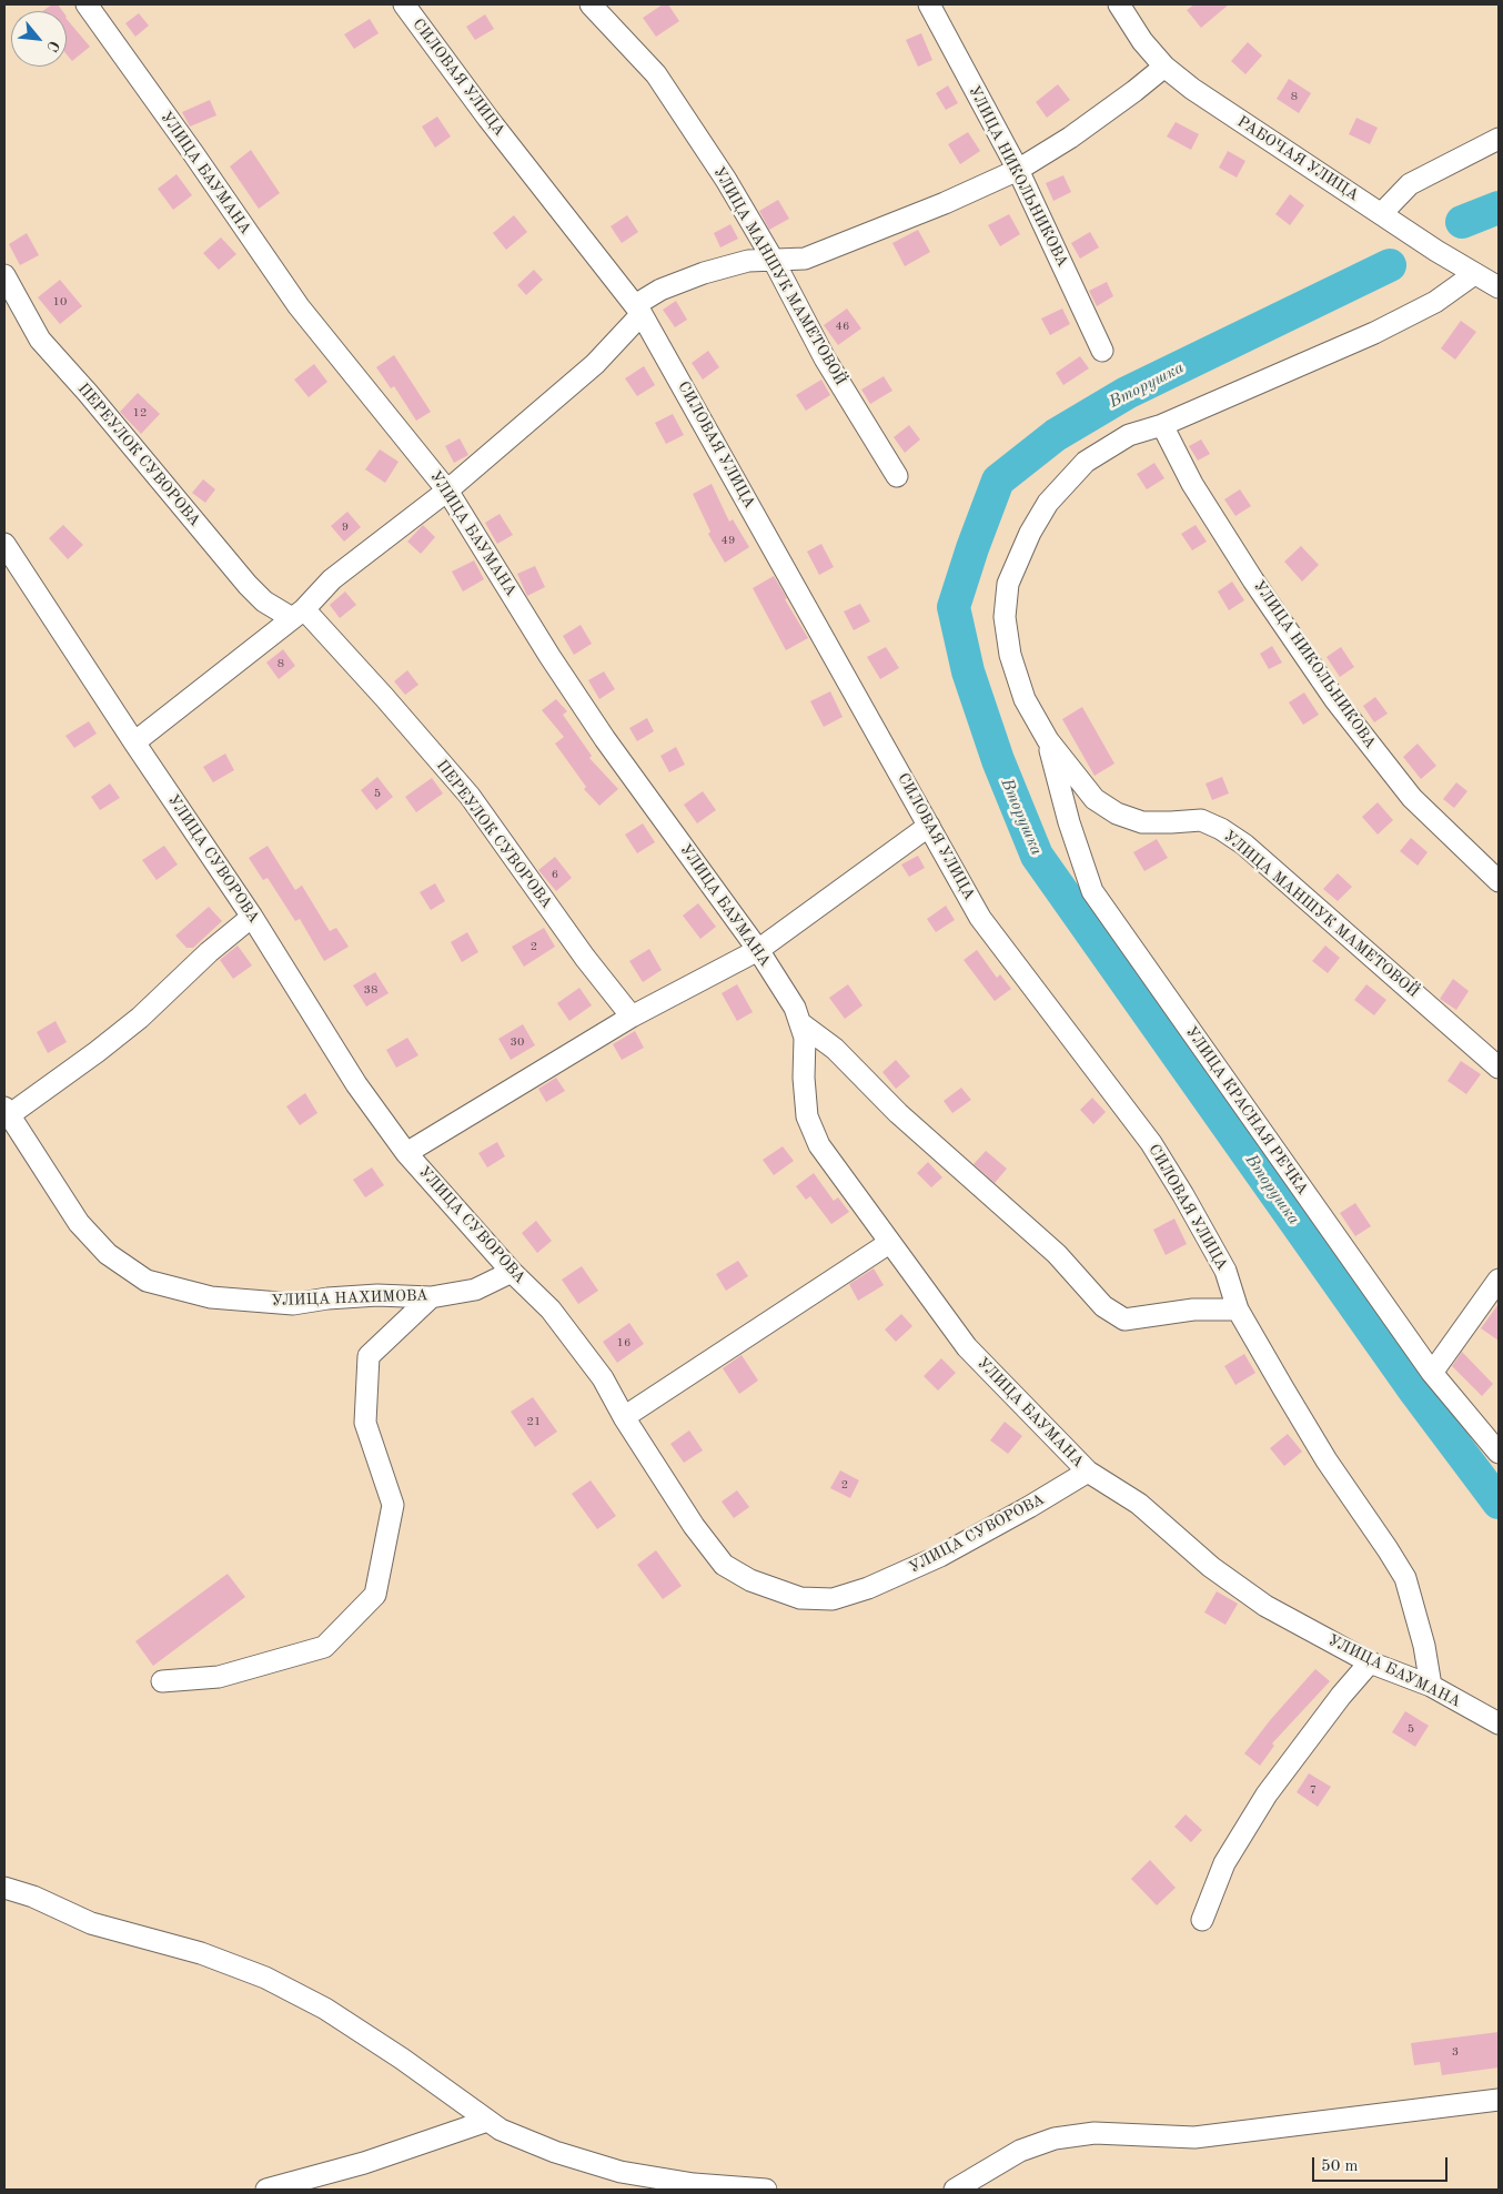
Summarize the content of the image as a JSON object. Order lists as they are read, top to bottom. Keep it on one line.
{"streets":{"street":["СИЛОВАЯ УЛИЦА","РАБОЧАЯ УЛИЦА","УЛИЦА БАУМАНА","УЛИЦА НИКОЛЬНИКОВА","УЛИЦА МАНШУК МАМЕТОВОЙ","ПЕРЕУЛОК СУВОРОВА","УЛИЦА СУВОРОВА","УЛИЦА КРАСНАЯ РЕЧКА","УЛИЦА НАХИМОВА"]},"crossings":[["СИЛОВАЯ УЛИЦА","УЛИЦА БАУМАНА"],["РАБОЧАЯ УЛИЦА","УЛИЦА МАНШУК МАМЕТОВОЙ"],["УЛИЦА БАУМАНА","УЛИЦА СУВОРОВА"],["УЛИЦА НИКОЛЬНИКОВА","УЛИЦА МАНШУК МАМЕТОВОЙ"],["УЛИЦА МАНШУК МАМЕТОВОЙ","УЛИЦА КРАСНАЯ РЕЧКА"],["УЛИЦА СУВОРОВА","УЛИЦА НАХИМОВА"]],"water":["Вторушка"],"house_numbers":["8","10","46","12","9","49","8","5","6","2","38","30","16","21","2","5","7","3"],"scale_bar":"50 m","north":"bottom right"}
